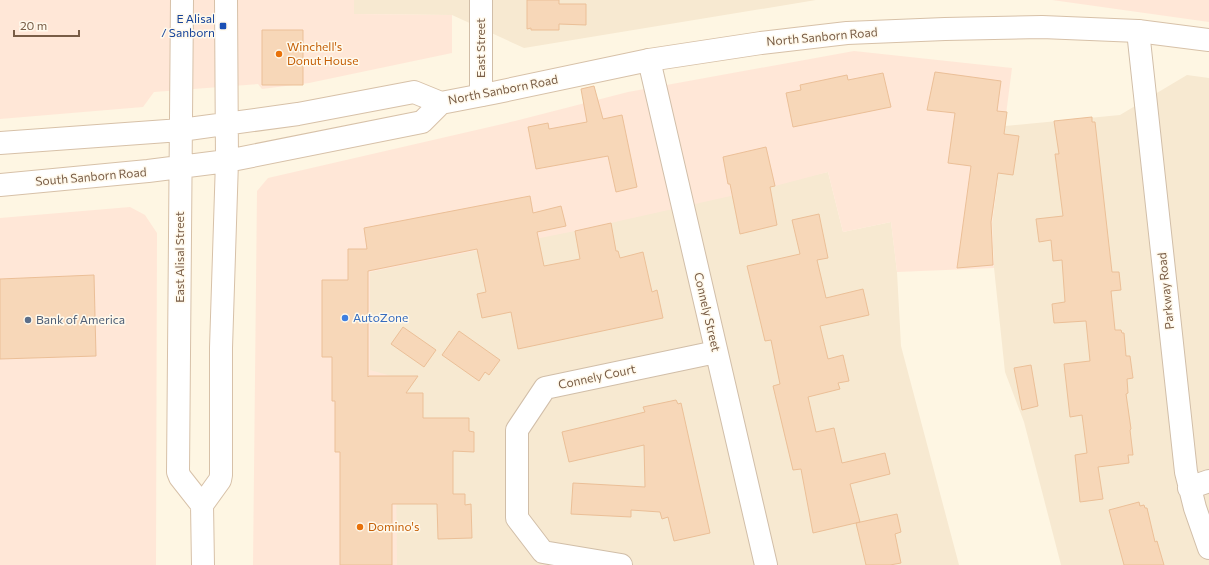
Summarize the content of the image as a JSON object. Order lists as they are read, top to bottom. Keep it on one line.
{"streets":{"main road":["North Sanborn Road","East Street","South Sanborn Road","East Alisal Street","Parkway Road","Connely Street","Connely Court"]},"crossings":[["North Sanborn Road","East Street"],["North Sanborn Road","South Sanborn Road"],["North Sanborn Road","East Alisal Street"],["North Sanborn Road","Parkway Road"],["North Sanborn Road","Connely Street"],["South Sanborn Road","East Alisal Street"],["Connely Street","Connely Court"]],"places":{"transit":["E Alisal / Sanborn"],"other":["Winchell's Donut House","AutoZone","Bank of America","Domino's"]},"scale_bar":"20 m"}
